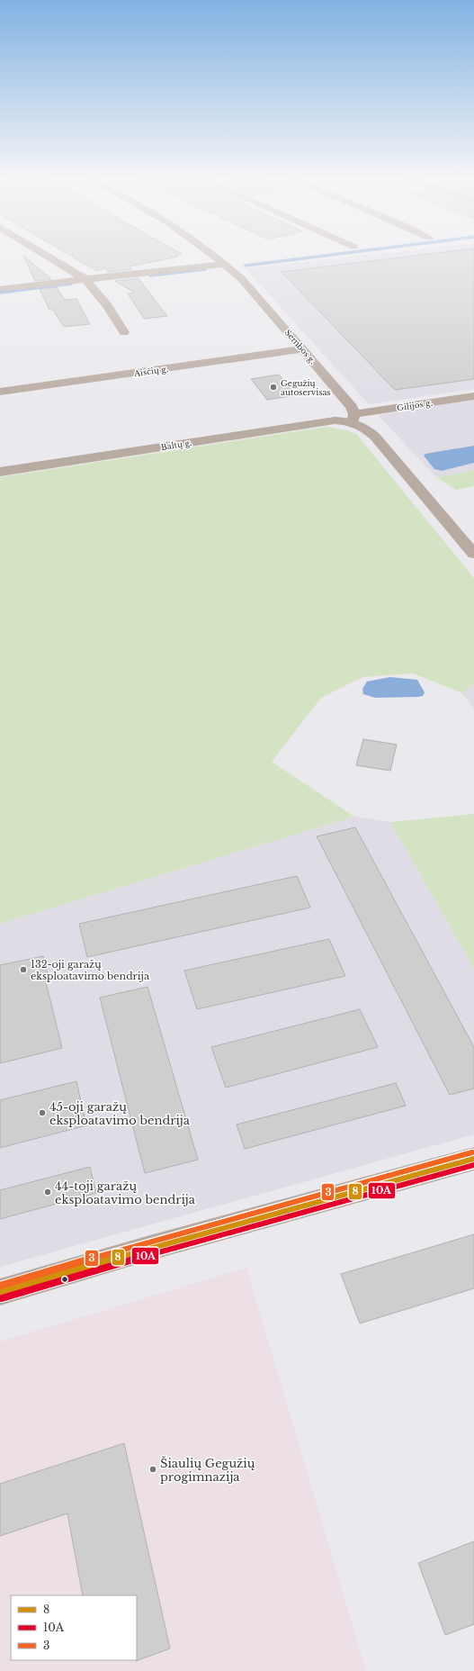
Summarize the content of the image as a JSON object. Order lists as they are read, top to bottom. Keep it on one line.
{"streets":{"main road":["Sembos g.","Baltų g."],"street":["Aisčių g.","Gilijos g."]},"crossings":[["Sembos g.","Aisčių g."],["Sembos g.","Gilijos g."],["Sembos g.","Baltų g."],["Gilijos g.","Baltų g."]],"places":["Gegužių autoservisas","132-oji garažų eksploatavimo bendrija","45-oji garažų eksploatavimo bendrija","44-toji garažų eksploatavimo bendrija","Šiaulių Gegužių progimnazija"],"lines":["transit line 3","transit line 8","transit line 10A"],"legend":["8","10A","3"]}
